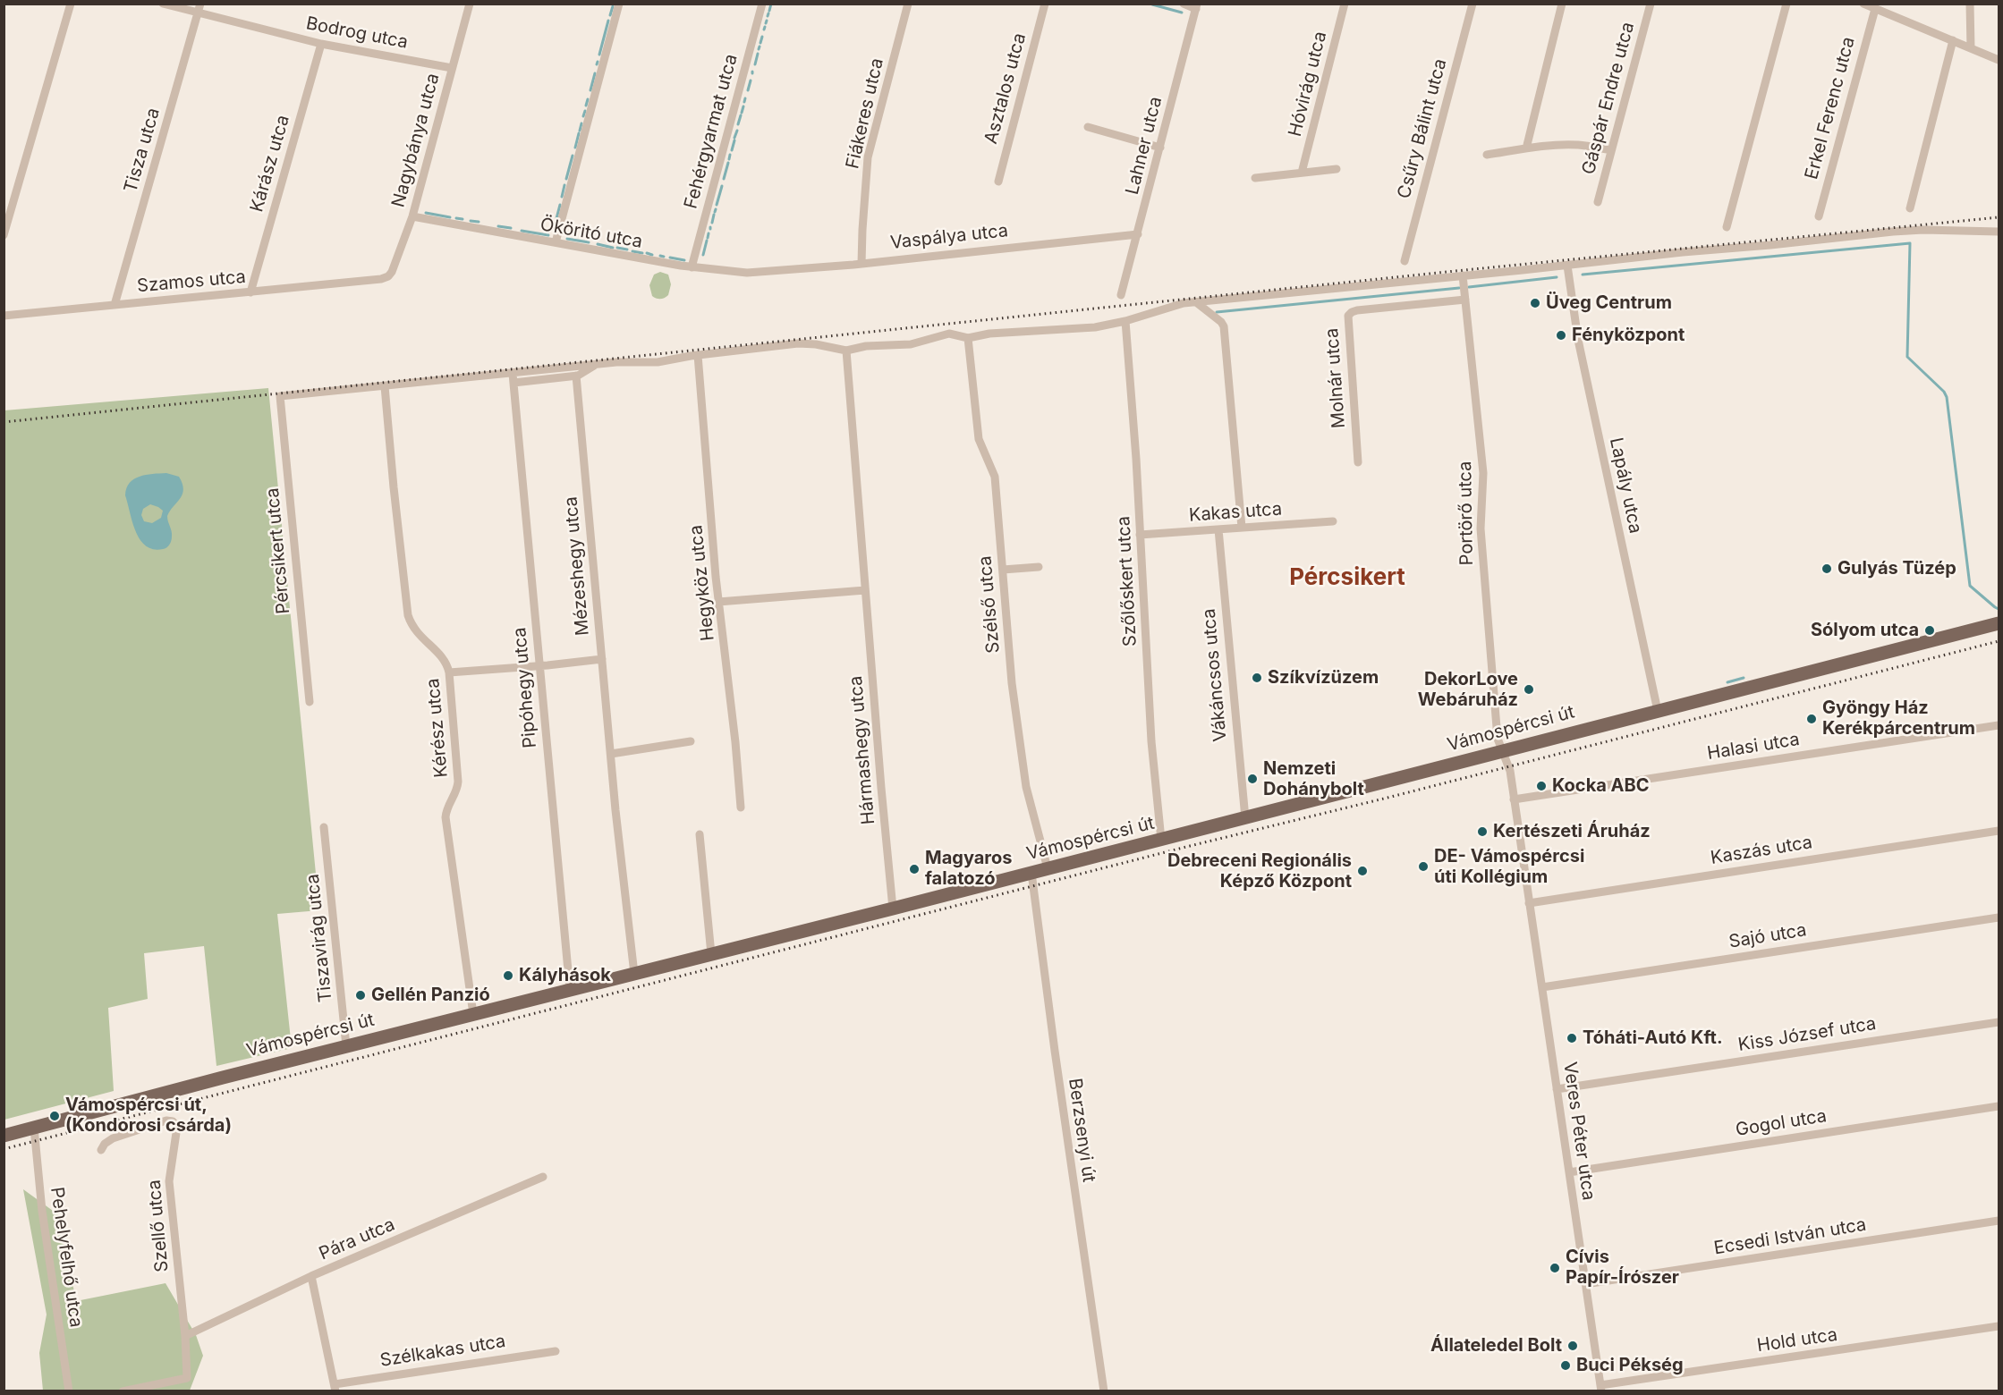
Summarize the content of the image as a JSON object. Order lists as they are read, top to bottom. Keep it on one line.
{"streets":{"main road":["Vámospércsi út"],"street":["Bodrog utca","Hóvirág utca","Asztalos utca","Gáspár Endre utca","Erkel Ferenc utca","Fiákeres utca","Csűry Bálint utca","Fehérgyarmat utca","Nagybánya utca","Lahner utca","Tisza utca","Kárász utca","Ököritó utca","Vaspálya utca","Szamos utca","Molnár utca","Lapály utca","Kakas utca","Portörő utca","Pércsikert utca","Mézeshegy utca","Szőlőskert utca","Hegyköz utca","Szélső utca","Vákáncsos utca","Pipóhegy utca","Kérész utca","Halasi utca","Hármashegy utca","Kaszás utca","Sajó utca","Tiszavirág utca","Kiss József utca","Gogol utca","Berzsenyi út","Veres Péter utca","Szellő utca","Ecsedi István utca","Pára utca","Pehelyfelhő utca","Hold utca","Szélkakas utca"]},"crossings":[["Bodrog utca","Nagybánya utca"],["Bodrog utca","Tisza utca"],["Bodrog utca","Kárász utca"],["Fiákeres utca","Vaspálya utca"],["Fehérgyarmat utca","Ököritó utca"],["Nagybánya utca","Ököritó utca"],["Nagybánya utca","Szamos utca"],["Lahner utca","Vaspálya utca"],["Tisza utca","Szamos utca"],["Kárász utca","Szamos utca"],["Ököritó utca","Vaspálya utca"],["Molnár utca","Portörő utca"],["Lapály utca","Vámospércsi út"],["Kakas utca","Szőlőskert utca"],["Kakas utca","Vákáncsos utca"],["Portörő utca","Vámospércsi út"],["Portörő utca","Veres Péter utca"],["Pércsikert utca","Kérész utca"],["Mézeshegy utca","Vámospércsi út"],["Szőlőskert utca","Vámospércsi út"],["Szélső utca","Vámospércsi út"],["Vákáncsos utca","Vámospércsi út"],["Pipóhegy utca","Vámospércsi út"],["Kérész utca","Vámospércsi út"],["Vámospércsi út","Hármashegy utca"],["Vámospércsi út","Tiszavirág utca"],["Vámospércsi út","Berzsenyi út"],["Vámospércsi út","Veres Péter utca"],["Vámospércsi út","Pehelyfelhő utca"],["Halasi utca","Veres Péter utca"],["Kaszás utca","Veres Péter utca"],["Sajó utca","Veres Péter utca"],["Kiss József utca","Veres Péter utca"],["Gogol utca","Veres Péter utca"],["Veres Péter utca","Ecsedi István utca"],["Veres Péter utca","Hold utca"],["Szellő utca","Pára utca"]],"districts":["Pércsikert"],"places":["Üveg Centrum","Fényközpont","Gulyás Tüzép","Sólyom utca","Szíkvízüzem","DekorLove Webáruház","Gyöngy Ház Kerékpárcentrum","Nemzeti Dohánybolt","Kocka ABC","Kertészeti Áruház","DE- Vámospércsi úti Kollégium","Magyaros falatozó","Debreceni Regionális Képző Központ","Kályhások","Gellén Panzió","Tóháti-Autó Kft.","Vámospércsi út, (Kondorosi csárda)","Cívis Papír-Írószer","Állateledel Bolt","Buci Pékség"]}
